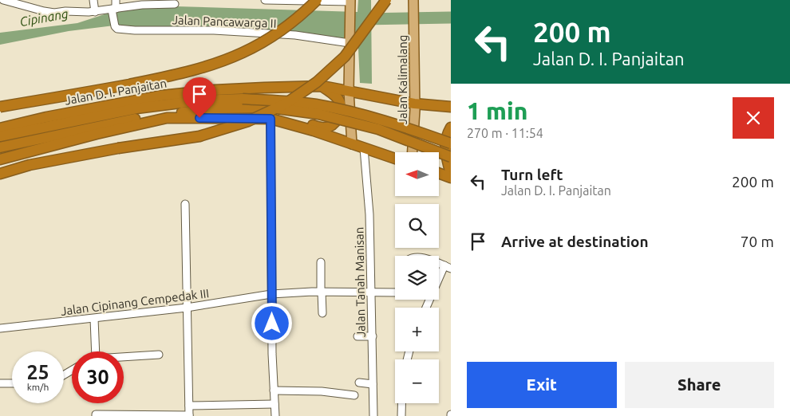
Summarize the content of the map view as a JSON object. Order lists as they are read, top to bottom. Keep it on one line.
{"streets":{"highway":["Jalan D. I. Panjaitan"],"main road":["Jalan Kalimalang"],"street":["Jalan Pancawarga II","Jalan Tanah Manisan","Jalan Cipinang Cempedak III"]},"crossings":[["Jalan Kalimalang","Jalan D. I. Panjaitan"],["Jalan Tanah Manisan","Jalan Cipinang Cempedak III"]],"water":["Cipinang"],"north":"left","page":{"turn":["200 m","Jalan D. I. Panjaitan"],"heading":["1 min","270 m · 11:54"],"list":[{"name":"Turn left","note":"Jalan D. I. Panjaitan","value":"200 m"},{"name":"Arrive at destination","value":"70 m"}],"map_buttons":["+","−"],"speed":"25 km/h","limit":"30","buttons":["Exit","Share"]}}
